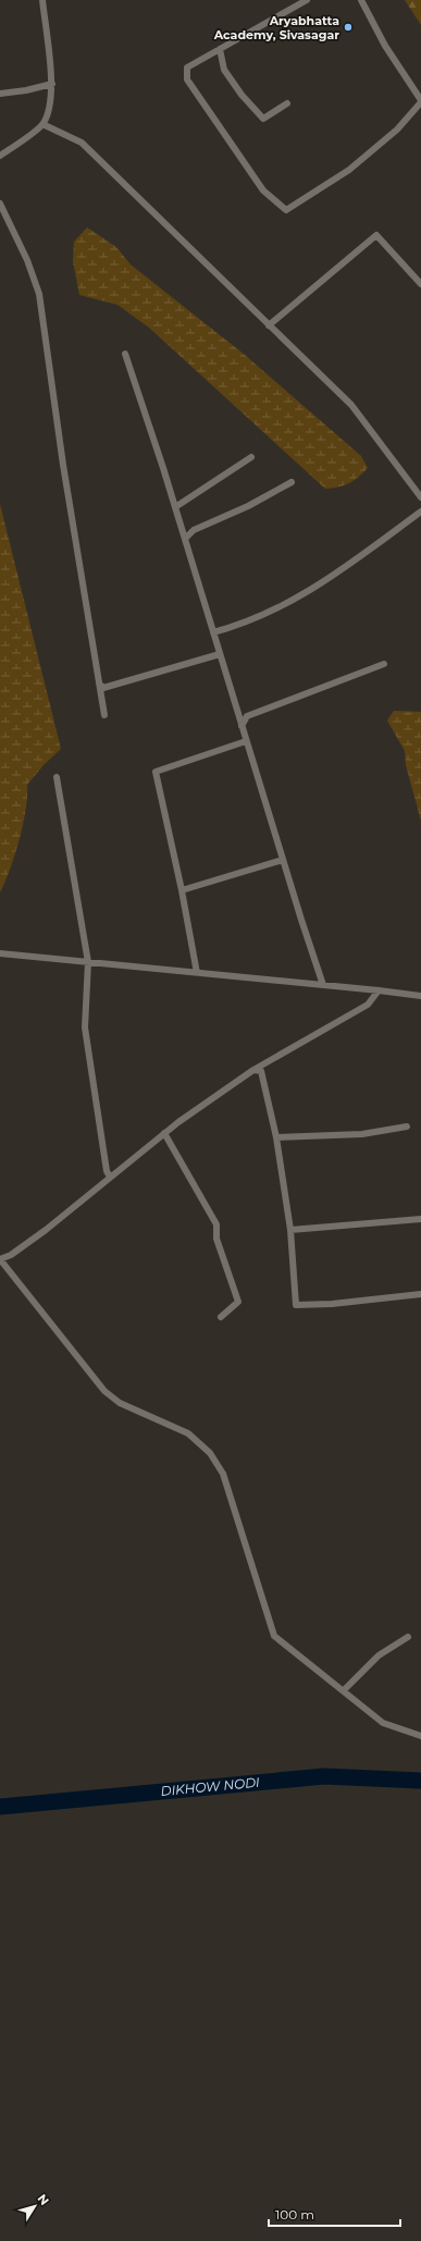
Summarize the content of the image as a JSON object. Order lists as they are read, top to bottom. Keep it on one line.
{"water":["DIKHOW NODI"],"places":["Aryabhatta Academy, Sivasagar"],"scale_bar":"100 m","north":"top right"}
